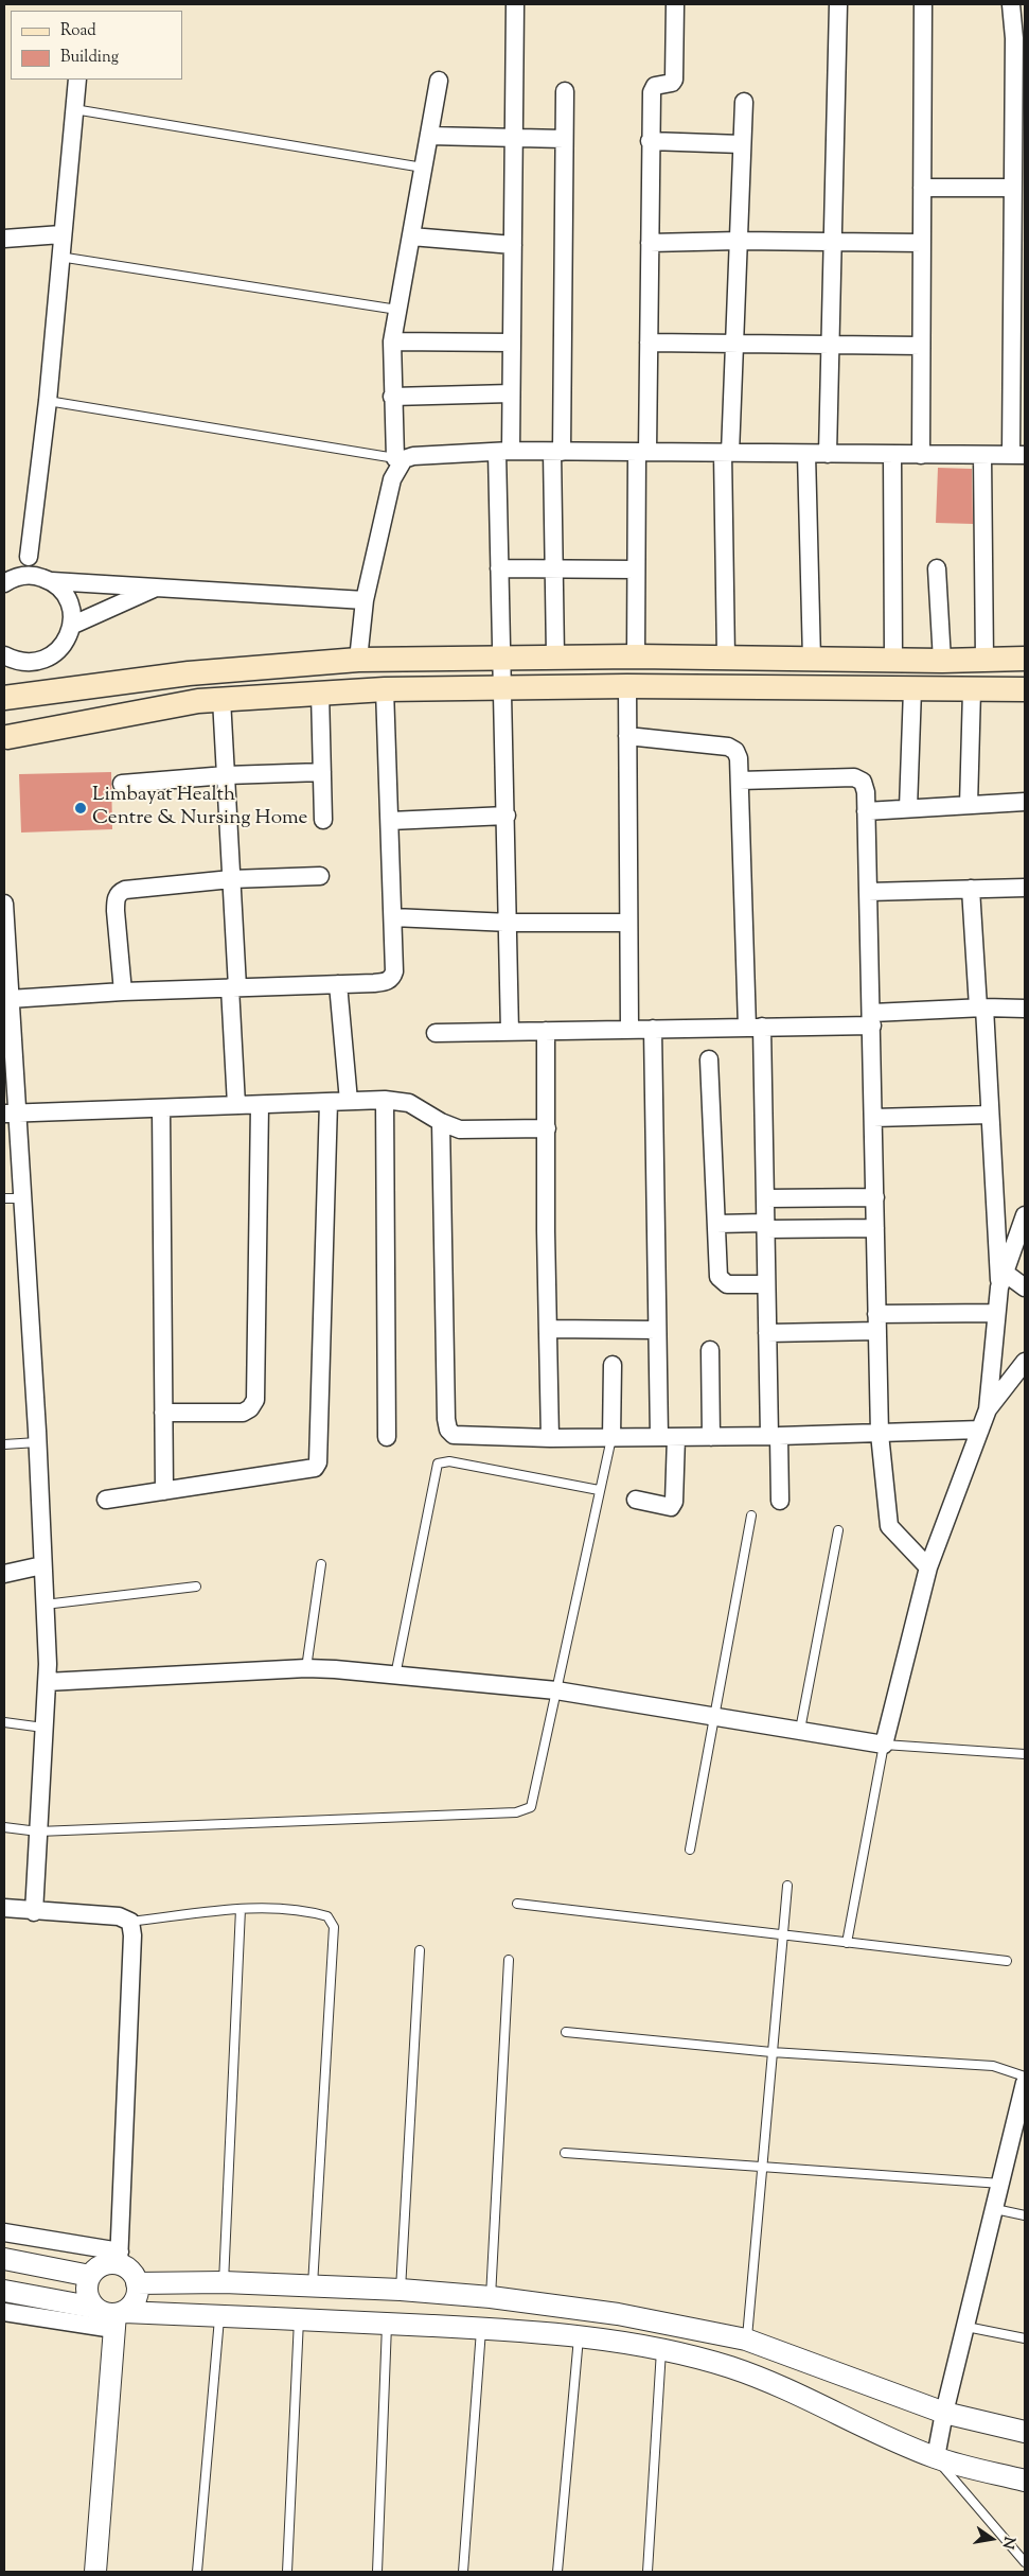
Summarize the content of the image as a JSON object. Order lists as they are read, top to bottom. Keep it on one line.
{"places":["Limbayat Health Centre & Nursing Home"],"legend":["Road","Building"],"north":"right"}
